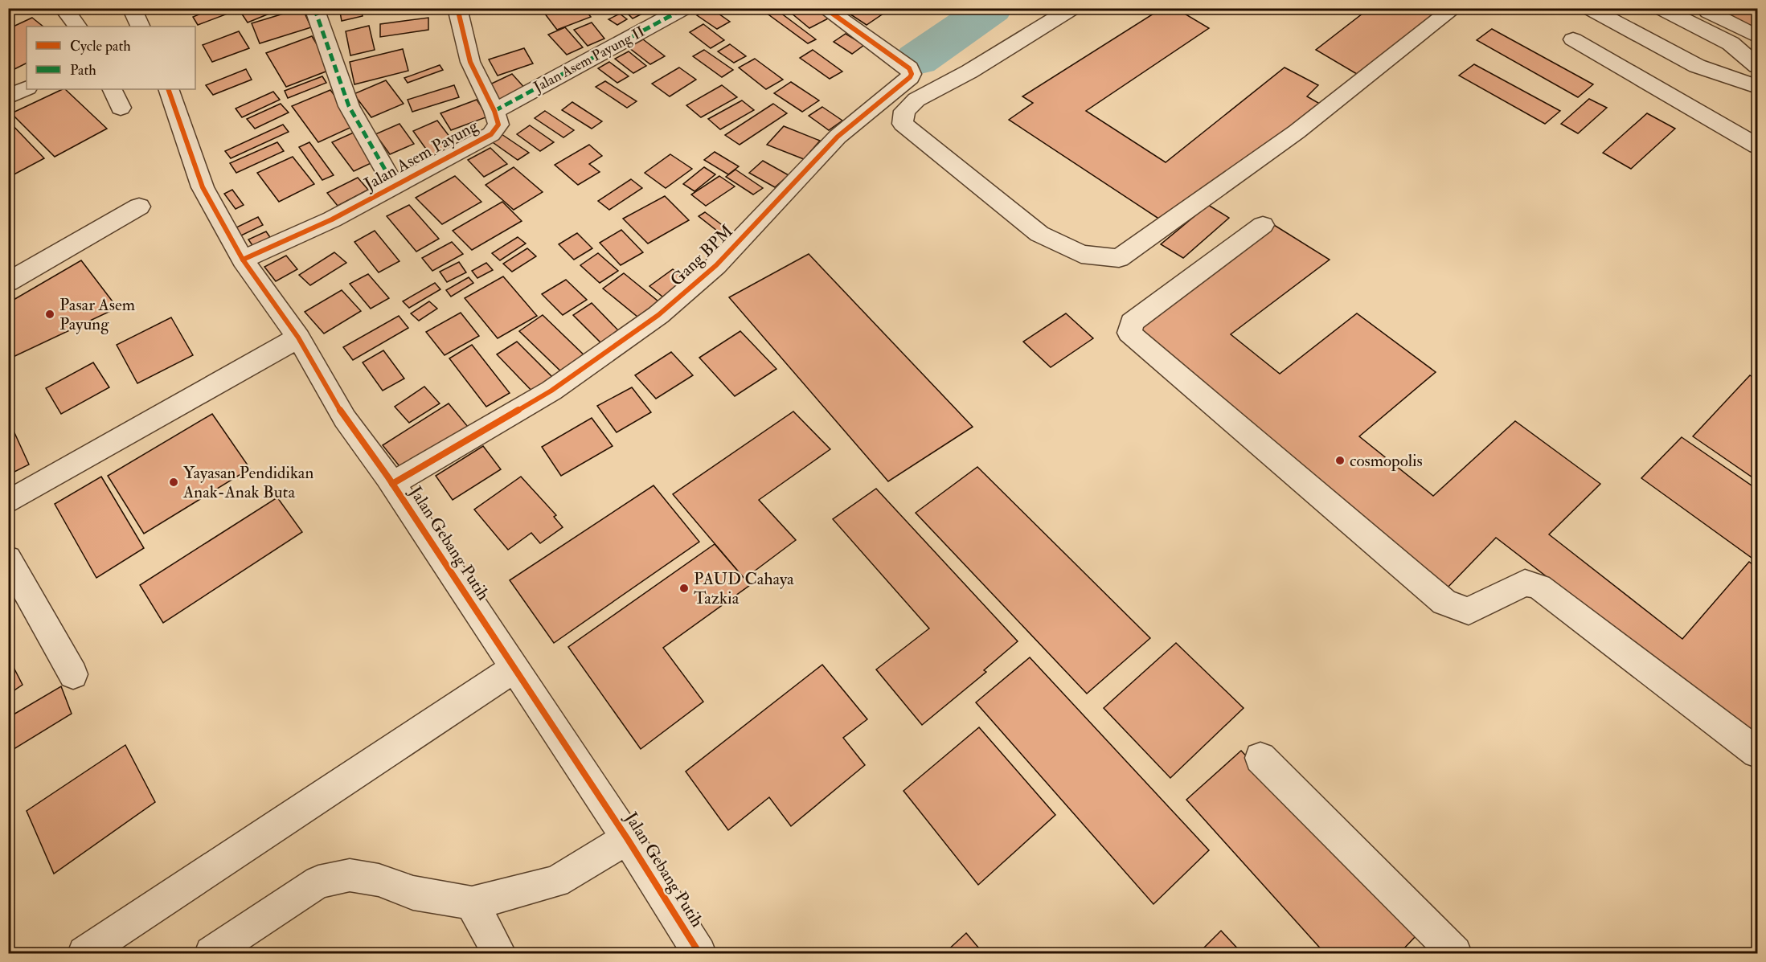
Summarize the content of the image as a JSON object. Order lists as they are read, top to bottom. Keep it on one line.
{"streets":{"street":["Jalan Asem Payung II","Jalan Asem Payung","Gang BPM","Jalan Gebang Putih"]},"crossings":[["Jalan Asem Payung II","Jalan Asem Payung"],["Jalan Asem Payung","Jalan Gebang Putih"],["Gang BPM","Jalan Gebang Putih"]],"places":["Pasar Asem Payung","cosmopolis","Yayasan Pendidikan Anak-Anak Buta","PAUD Cahaya Tazkia"],"legend":["Cycle path","Path"]}
